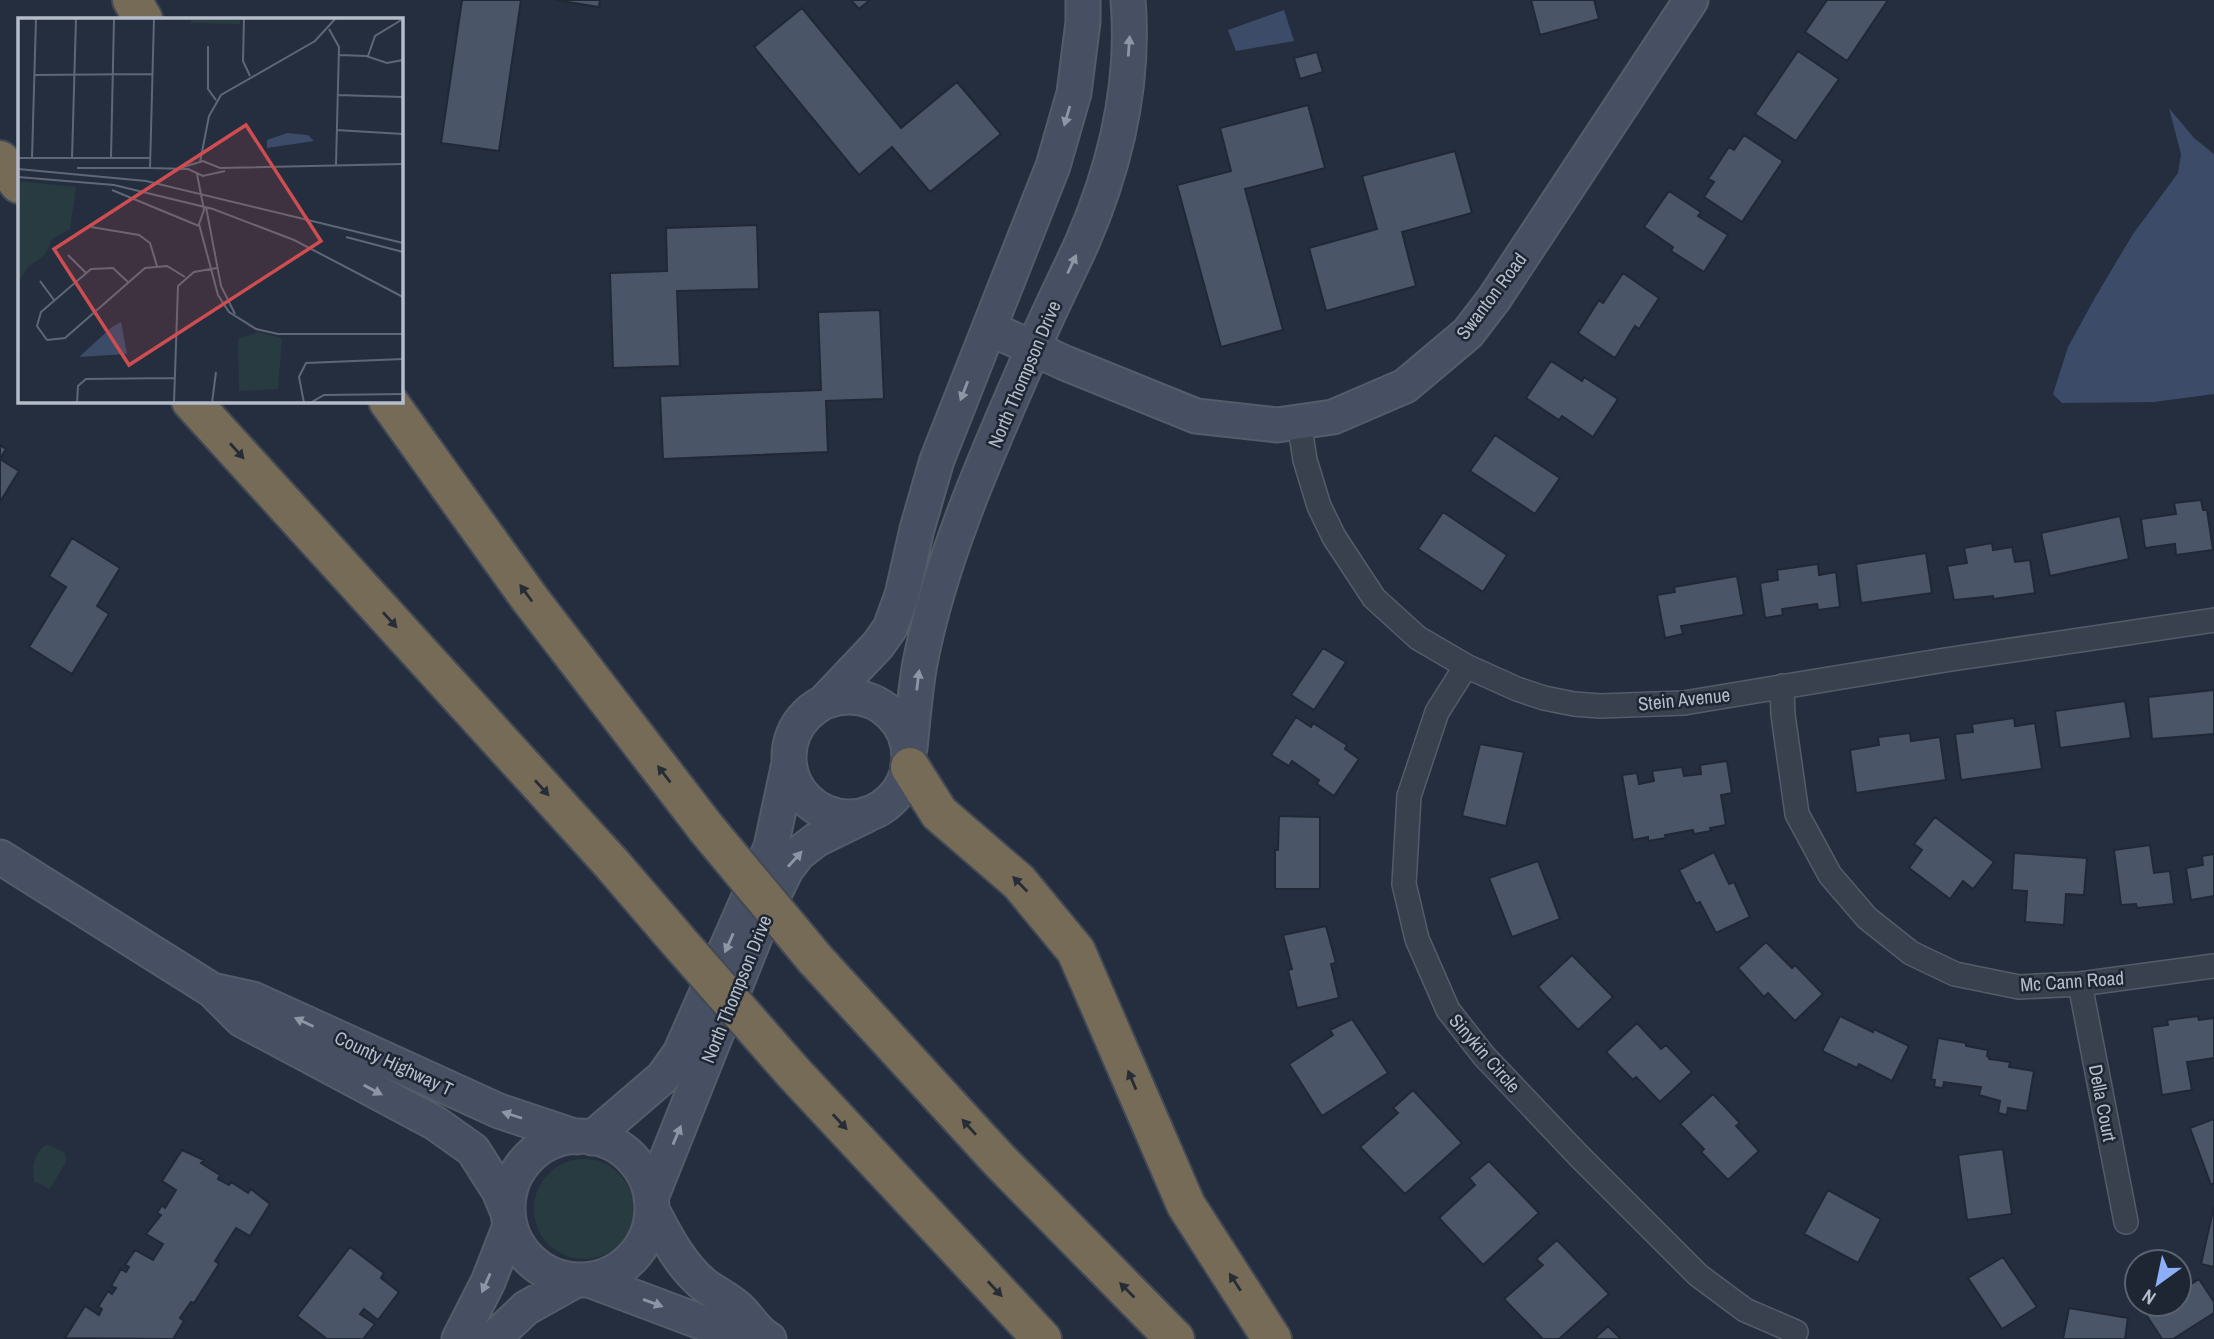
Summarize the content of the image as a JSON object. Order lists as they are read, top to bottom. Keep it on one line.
{"streets":{"street":["Swanton Road","North Thompson Drive","Stein Avenue","Mc Cann Road","Sinykin Circle","County Highway T","Della Court"]},"crossings":[["Swanton Road","North Thompson Drive"],["Swanton Road","Stein Avenue"],["North Thompson Drive","County Highway T"],["Stein Avenue","Mc Cann Road"],["Stein Avenue","Sinykin Circle"],["Mc Cann Road","Della Court"]],"north":"bottom left"}
